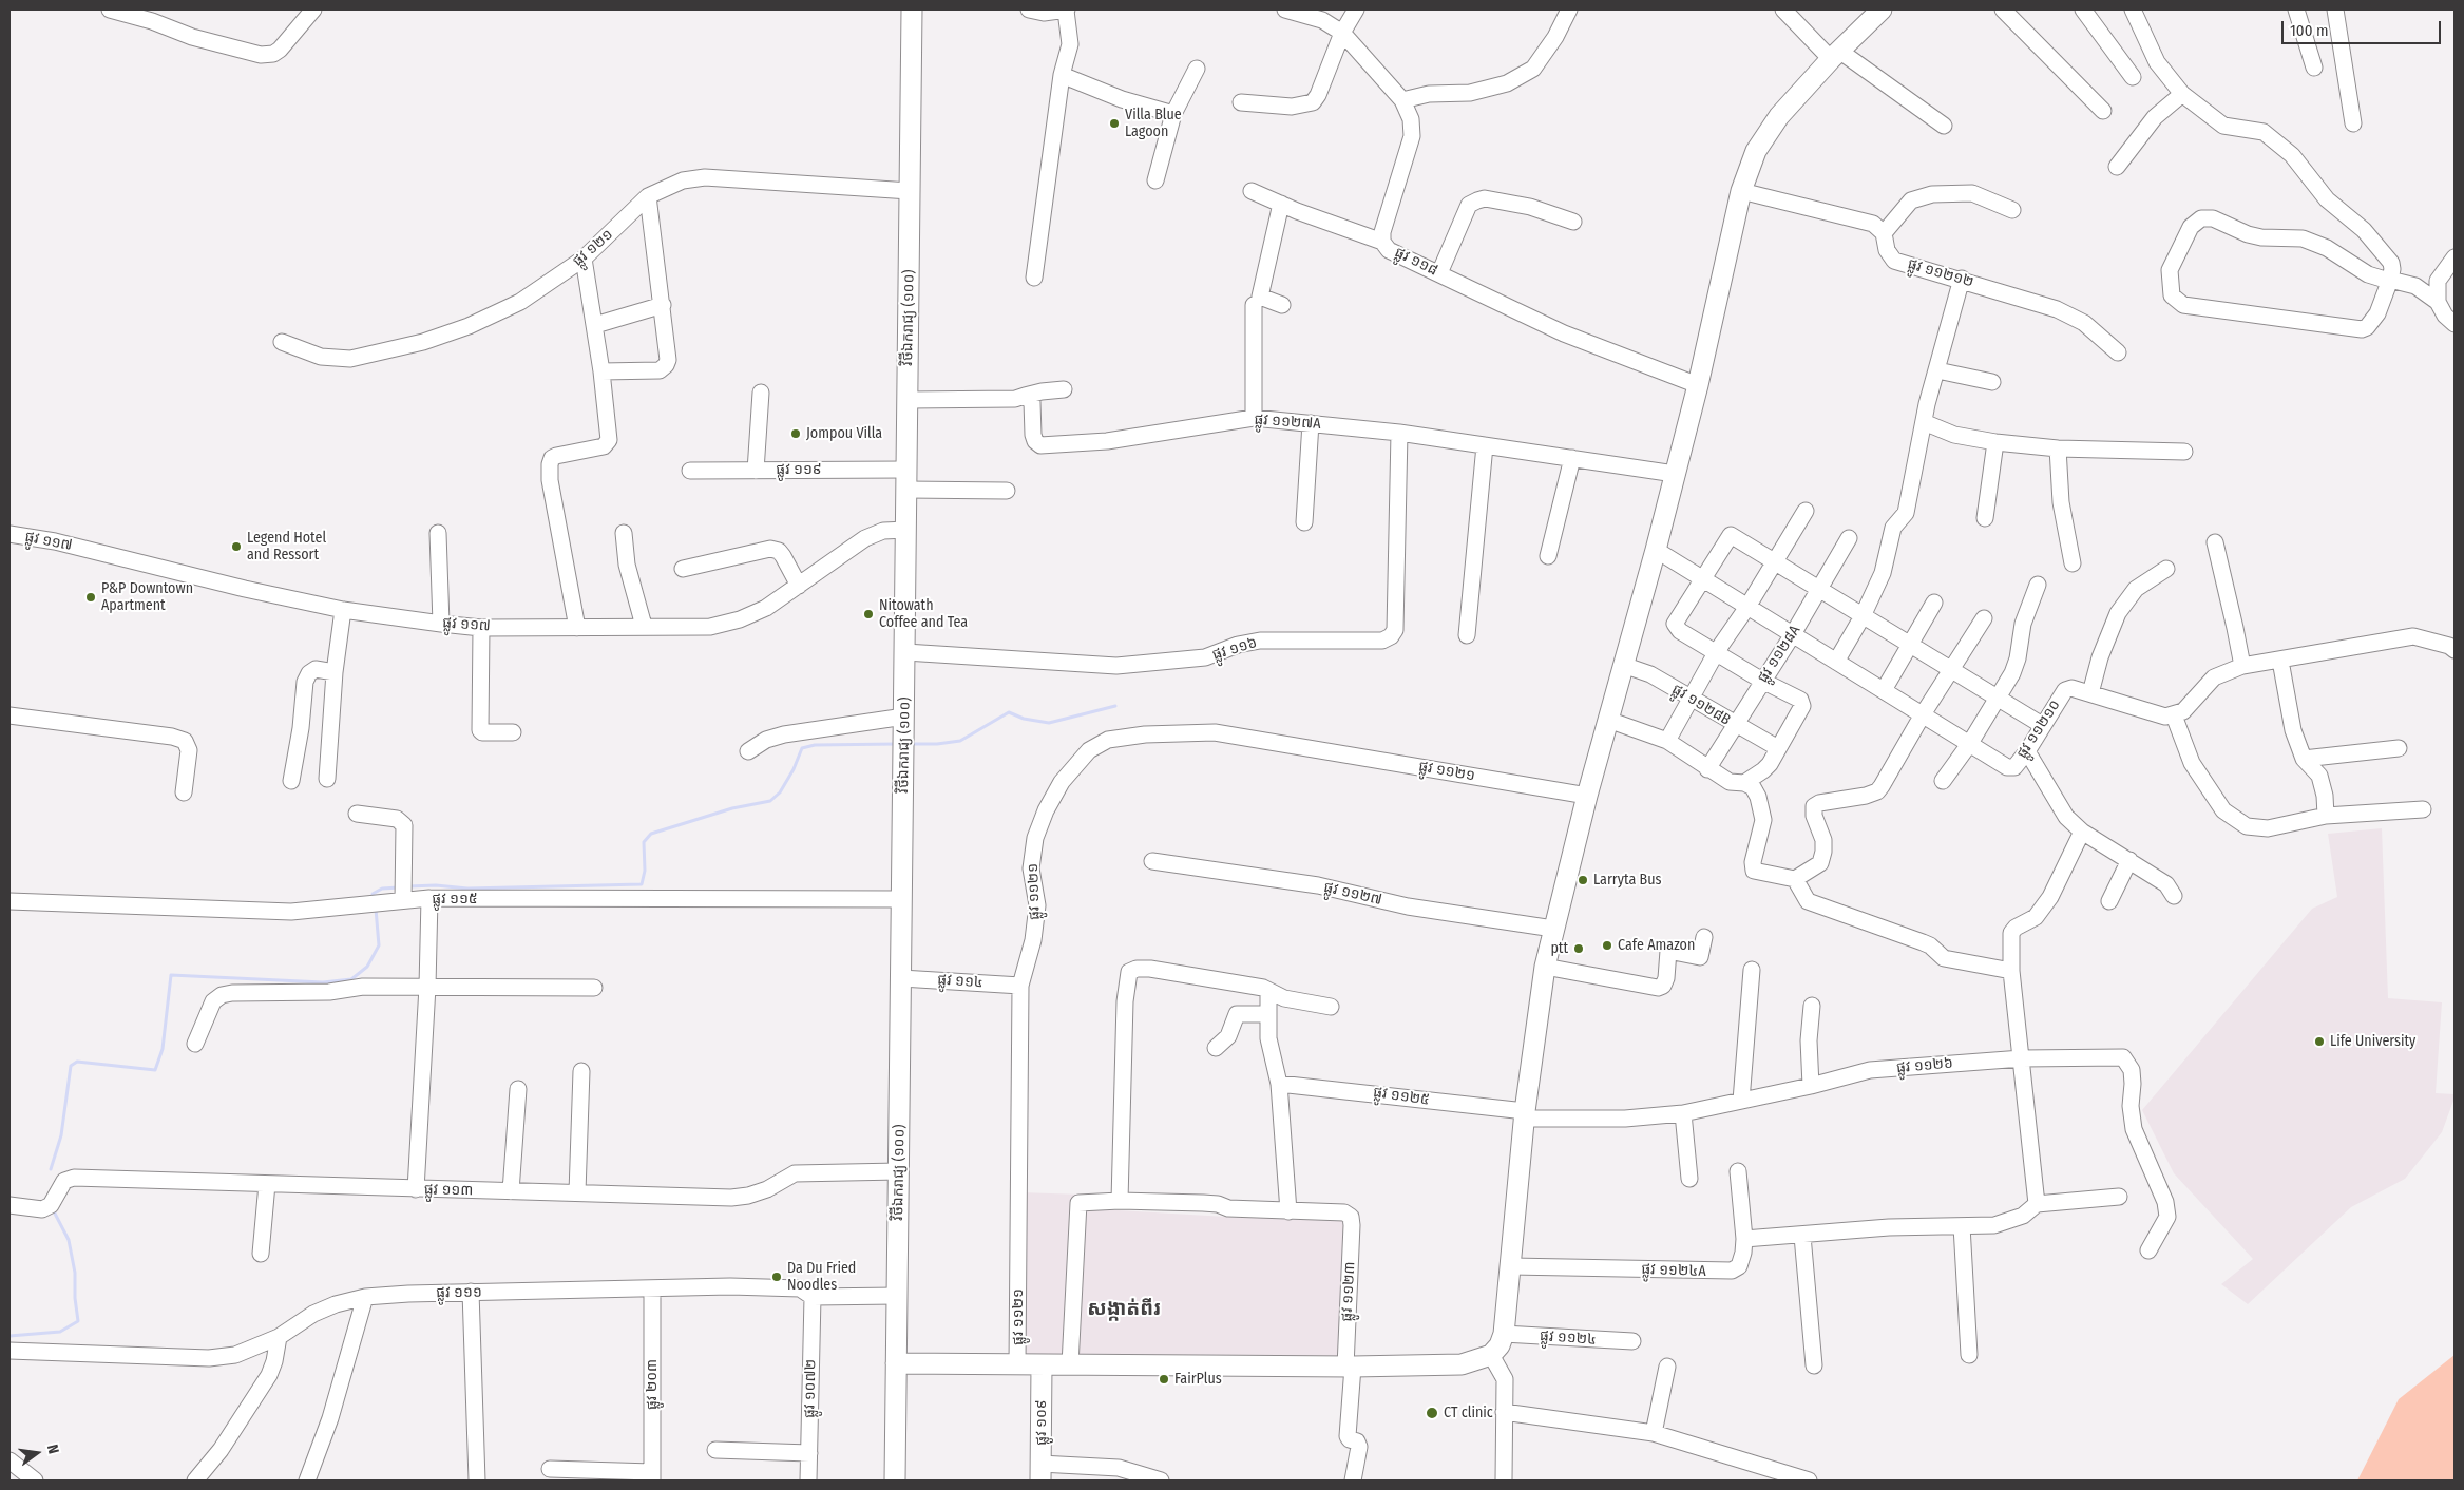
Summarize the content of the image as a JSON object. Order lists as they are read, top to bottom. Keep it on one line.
{"streets":{"main road":["វិថីឯករាជ្យ (១០០)","ផ្លូវ ១០៩"],"street":["ផ្លូវ ១២១","ផ្លូវ ១១៨","ផ្លូវ ១១២១២","ផ្លូវ ១១២៧A","ផ្លូវ ១១៩","ផ្លូវ ១១៧","ផ្លូវ ១១៦","ផ្លូវ ១១២៨A","ផ្លូវ ១១២៨B","ផ្លូវ ១១២១០","ផ្លូវ ១១២១","ផ្លូវ ១១២៧","ផ្លូវ ១១៥","ផ្លូវ ១១៤","ផ្លូវ ១១២៦","ផ្លូវ ១១២៥","ផ្លូវ ១១៣","ផ្លូវ ១១២៤A","ផ្លូវ ១១២៣","ផ្លូវ ១១១","ផ្លូវ ១១២៤","ផ្លូវ ២០៣","ផ្លូវ ១០៧២"]},"crossings":[["ផ្លូវ ១២១","វិថីឯករាជ្យ (១០០)"],["វិថីឯករាជ្យ (១០០)","ផ្លូវ ១១៩"],["វិថីឯករាជ្យ (១០០)","ផ្លូវ ១១៧"],["វិថីឯករាជ្យ (១០០)","ផ្លូវ ១១៦"],["វិថីឯករាជ្យ (១០០)","ផ្លូវ ១១៥"],["វិថីឯករាជ្យ (១០០)","ផ្លូវ ១១៤"],["វិថីឯករាជ្យ (១០០)","ផ្លូវ ១១៣"],["វិថីឯករាជ្យ (១០០)","ផ្លូវ ១១១"],["ផ្លូវ ១១២៧A","ផ្លូវ ១១៦"],["ផ្លូវ ១១២៨A","ផ្លូវ ១១២៨B"],["ផ្លូវ ១១២៨A","ផ្លូវ ១១២១០"],["ផ្លូវ ១១២១","ផ្លូវ ១១៤"],["ផ្លូវ ១១២៦","ផ្លូវ ១១២៥"],["ផ្លូវ ១១១","ផ្លូវ ២០៣"],["ផ្លូវ ១១១","ផ្លូវ ១០៧២"]],"districts":["សង្កាត់ពីរ"],"places":["Villa Blue Lagoon","Jompou Villa","Legend Hotel and Ressort","P&P Downtown Apartment","Nitowath Coffee and Tea","Larryta Bus","Cafe Amazon","ptt","Life University","Da Du Fried Noodles","FairPlus","CT clinic"],"scale_bar":"100 m","north":"right"}
